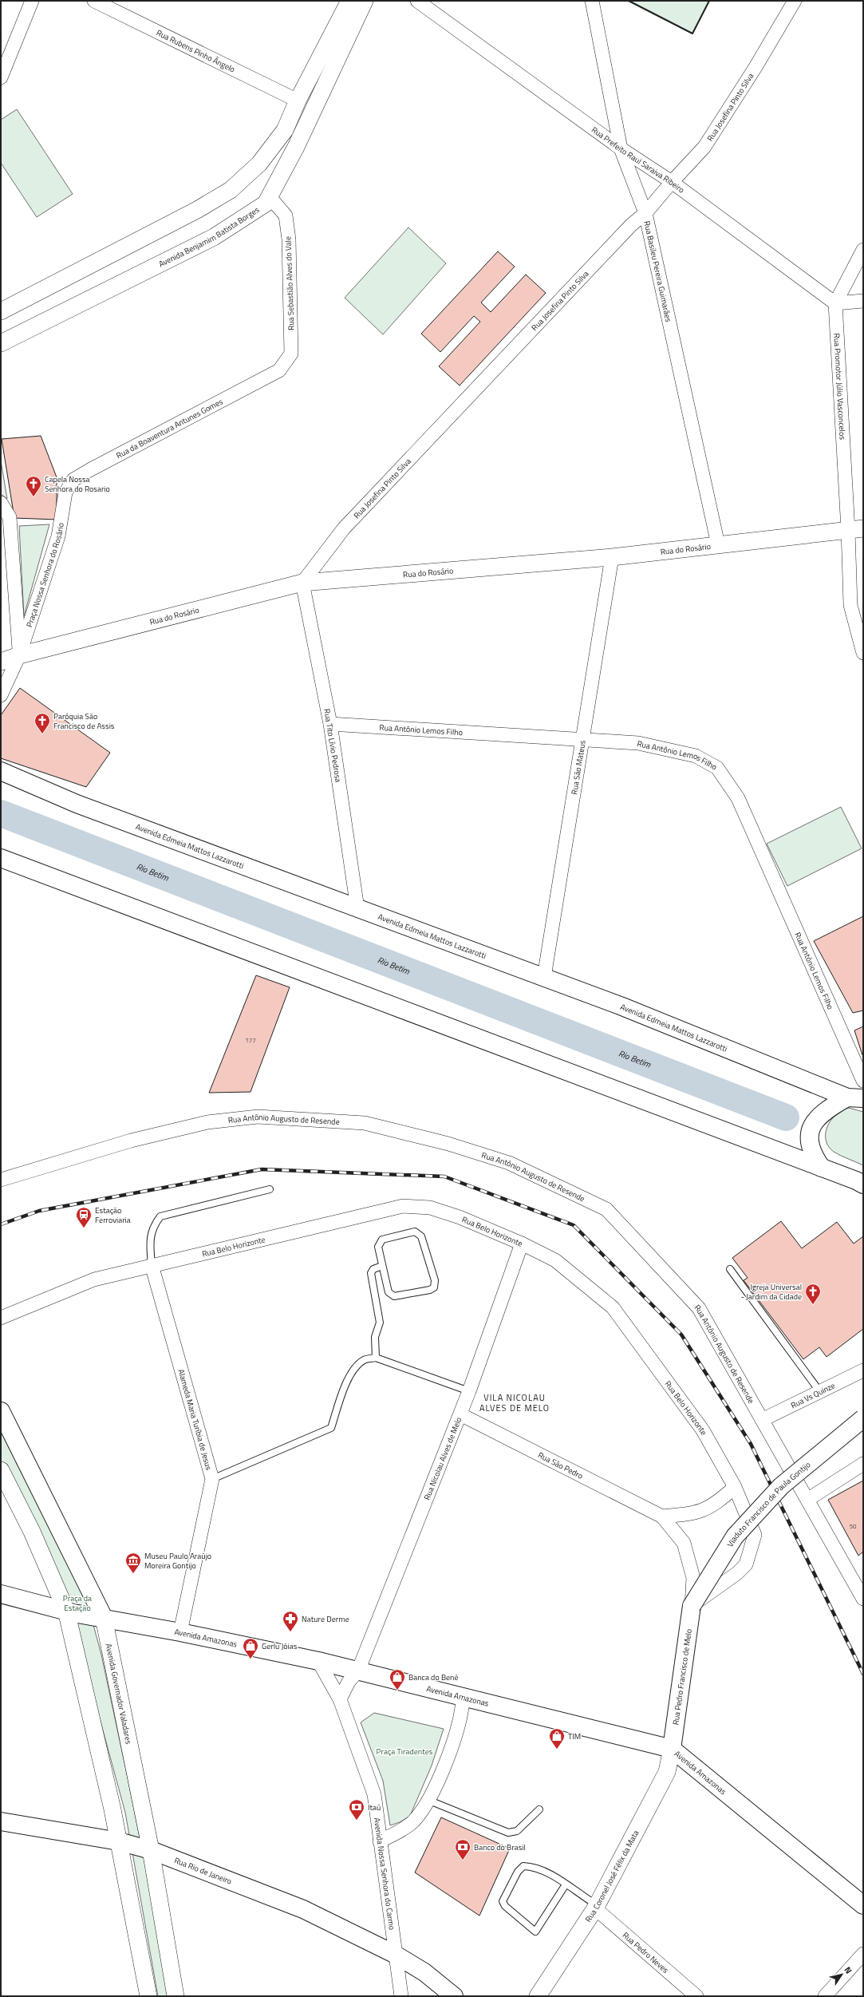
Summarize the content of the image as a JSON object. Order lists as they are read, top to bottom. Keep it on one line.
{"streets":{"main road":["Avenida Edmeia Mattos Lazzarotti","Viaduto Francisco de Paula Gontijo","Avenida Amazonas","Rua Pedro Francisco de Melo","Avenida Governador Valadares","Rua Rio de Janeiro"],"street":["Rua Rubens Pinho Ângelo","Rua Josefina Pinto Silva","Rua Prefeito Raul Saraiva Ribeiro","Avenida Benjamim Batista Borges","Rua Basileu Pereira Guimarães","Rua Sebastião Alves do Vale","Rua Promotor Júlio Vasconcelos","Rua da Boaventura Antunes Gomes","Rua do Rosário","Praça Nossa Senhora do Rosário","Rua Antônio Lemos Filho","Rua Tito Lívio Pedrosa","Rua São Mateus","Rua Antônio Augusto de Resende","Rua Belo Horizonte","Rua Vs Quinze","Alameda Maria Turíbia de Jesus","Rua Nicolau Alves de Melo","Rua São Pedro","Avenida Nossa Senhora do Carmo","Rua Coronel José Félix da Mata","Rua Pedro Neves"]},"crossings":[["Rua Josefina Pinto Silva","Rua Prefeito Raul Saraiva Ribeiro"],["Rua Josefina Pinto Silva","Rua Basileu Pereira Guimarães"],["Rua Josefina Pinto Silva","Rua do Rosário"],["Rua Josefina Pinto Silva","Rua Tito Lívio Pedrosa"],["Rua Prefeito Raul Saraiva Ribeiro","Rua Basileu Pereira Guimarães"],["Rua Prefeito Raul Saraiva Ribeiro","Rua Promotor Júlio Vasconcelos"],["Avenida Benjamim Batista Borges","Rua Sebastião Alves do Vale"],["Rua Basileu Pereira Guimarães","Rua do Rosário"],["Rua Sebastião Alves do Vale","Rua da Boaventura Antunes Gomes"],["Rua Promotor Júlio Vasconcelos","Rua do Rosário"],["Rua da Boaventura Antunes Gomes","Praça Nossa Senhora do Rosário"],["Rua do Rosário","Praça Nossa Senhora do Rosário"],["Rua do Rosário","Rua Tito Lívio Pedrosa"],["Rua do Rosário","Rua São Mateus"],["Rua Antônio Lemos Filho","Rua Tito Lívio Pedrosa"],["Rua Antônio Lemos Filho","Rua São Mateus"],["Rua Tito Lívio Pedrosa","Avenida Edmeia Mattos Lazzarotti"],["Rua São Mateus","Avenida Edmeia Mattos Lazzarotti"],["Rua Antônio Augusto de Resende","Rua Vs Quinze"],["Rua Belo Horizonte","Alameda Maria Turíbia de Jesus"],["Rua Belo Horizonte","Rua Nicolau Alves de Melo"],["Rua Belo Horizonte","Rua São Pedro"],["Rua Belo Horizonte","Viaduto Francisco de Paula Gontijo"],["Rua Belo Horizonte","Rua Pedro Francisco de Melo"],["Alameda Maria Turíbia de Jesus","Avenida Amazonas"],["Rua Nicolau Alves de Melo","Rua São Pedro"],["Rua Nicolau Alves de Melo","Avenida Amazonas"],["Rua Nicolau Alves de Melo","Avenida Nossa Senhora do Carmo"],["Rua São Pedro","Viaduto Francisco de Paula Gontijo"],["Rua São Pedro","Rua Pedro Francisco de Melo"],["Viaduto Francisco de Paula Gontijo","Rua Pedro Francisco de Melo"],["Avenida Amazonas","Rua Pedro Francisco de Melo"],["Avenida Amazonas","Avenida Governador Valadares"],["Avenida Amazonas","Avenida Nossa Senhora do Carmo"],["Avenida Amazonas","Rua Coronel José Félix da Mata"],["Rua Pedro Francisco de Melo","Rua Coronel José Félix da Mata"],["Avenida Governador Valadares","Rua Rio de Janeiro"],["Rua Rio de Janeiro","Avenida Nossa Senhora do Carmo"],["Rua Coronel José Félix da Mata","Rua Pedro Neves"]],"districts":["VILA NICOLAU ALVES DE MELO"],"water":["Rio Betim"],"parks":["Praça da Estação","Praça Tiradentes"],"places":{"church":["Capela Nossa Senhora do Rosario","Paróquia São Francisco de Assis","Igreja Universal - Jardim da Cidade"],"station":["Estação Ferroviaria"],"museum":["Museu Paulo Araújo Moreira Gontijo"],"pharmacy":["Nature Derme"],"shop":["Gerlu Jóias","Banca do Bené","TIM"],"bank":["Itaú","Banco do Brasil"]},"house_numbers":["177","50"],"north":"top right"}
